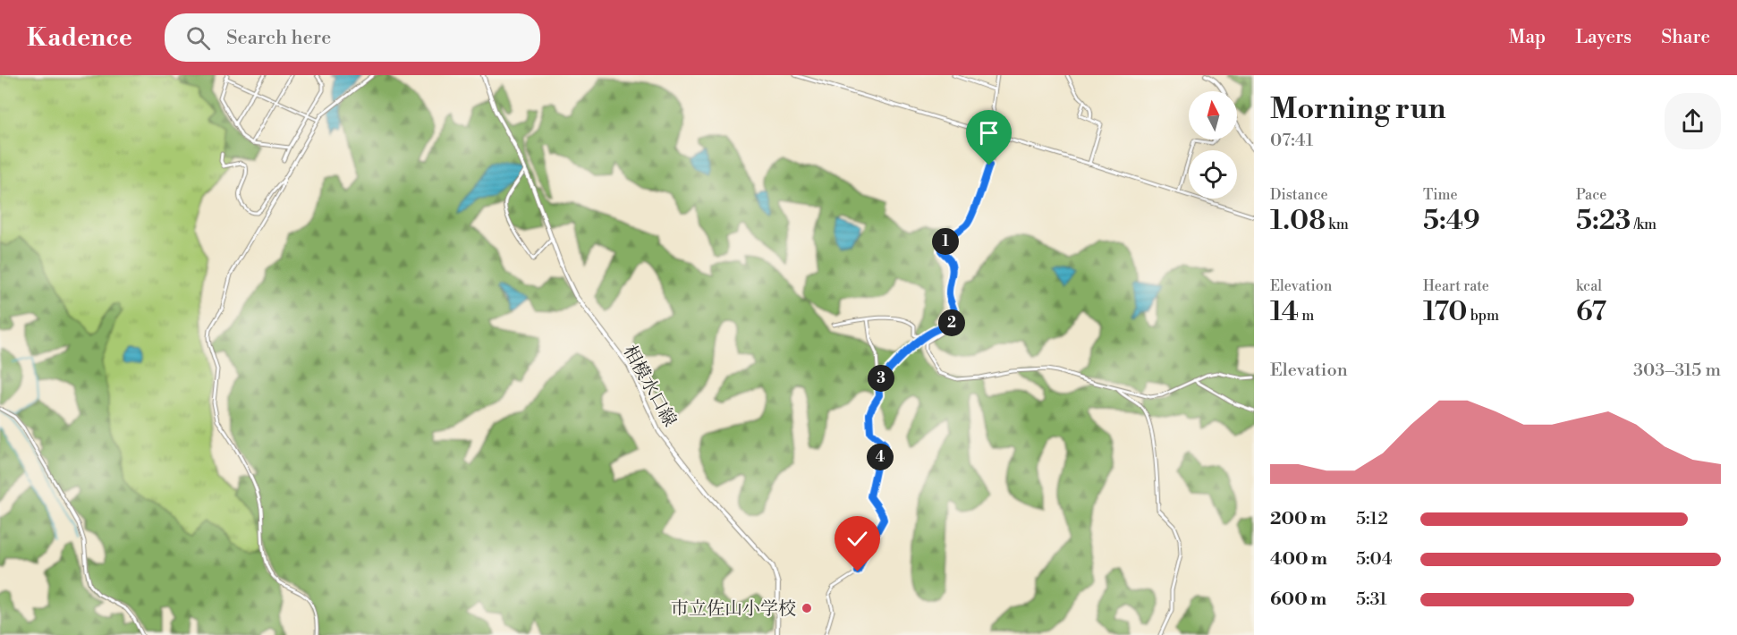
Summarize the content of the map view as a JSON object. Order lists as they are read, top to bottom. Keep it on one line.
{"streets":{"main road":["相模水口線"]},"places":["市立佐山小学校"],"north":"top","page":{"header":"Kadence","search":"Search here","nav":["Map","Layers","Share"],"heading":["Morning run","07:41"],"stats":[["Distance","1.08 km"],["Time","5:49"],["Pace","5:23 /km"],["Elevation","14 m"],["Heart rate","170 bpm"],["kcal","67"]],"pins":["1","2","3","4"],"chart":["Elevation","303–315 m"],"list":[{"name":"200 m","note":"5:12"},{"name":"400 m","note":"5:04"},{"name":"600 m","note":"5:31"}]}}
